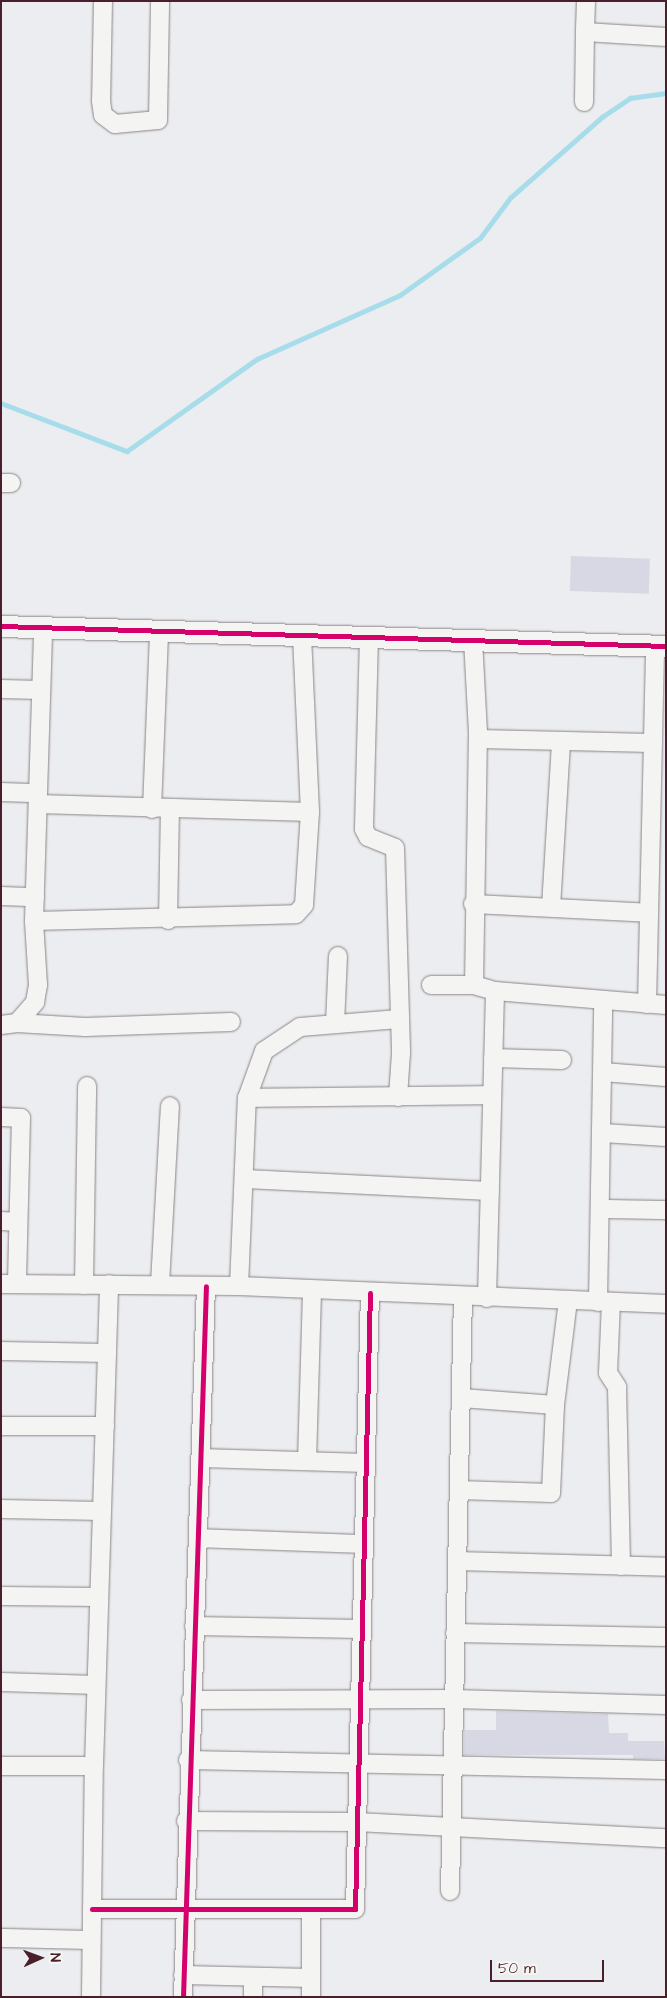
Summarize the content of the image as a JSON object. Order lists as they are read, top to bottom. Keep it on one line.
{"scale_bar":"50 m","north":"right"}
